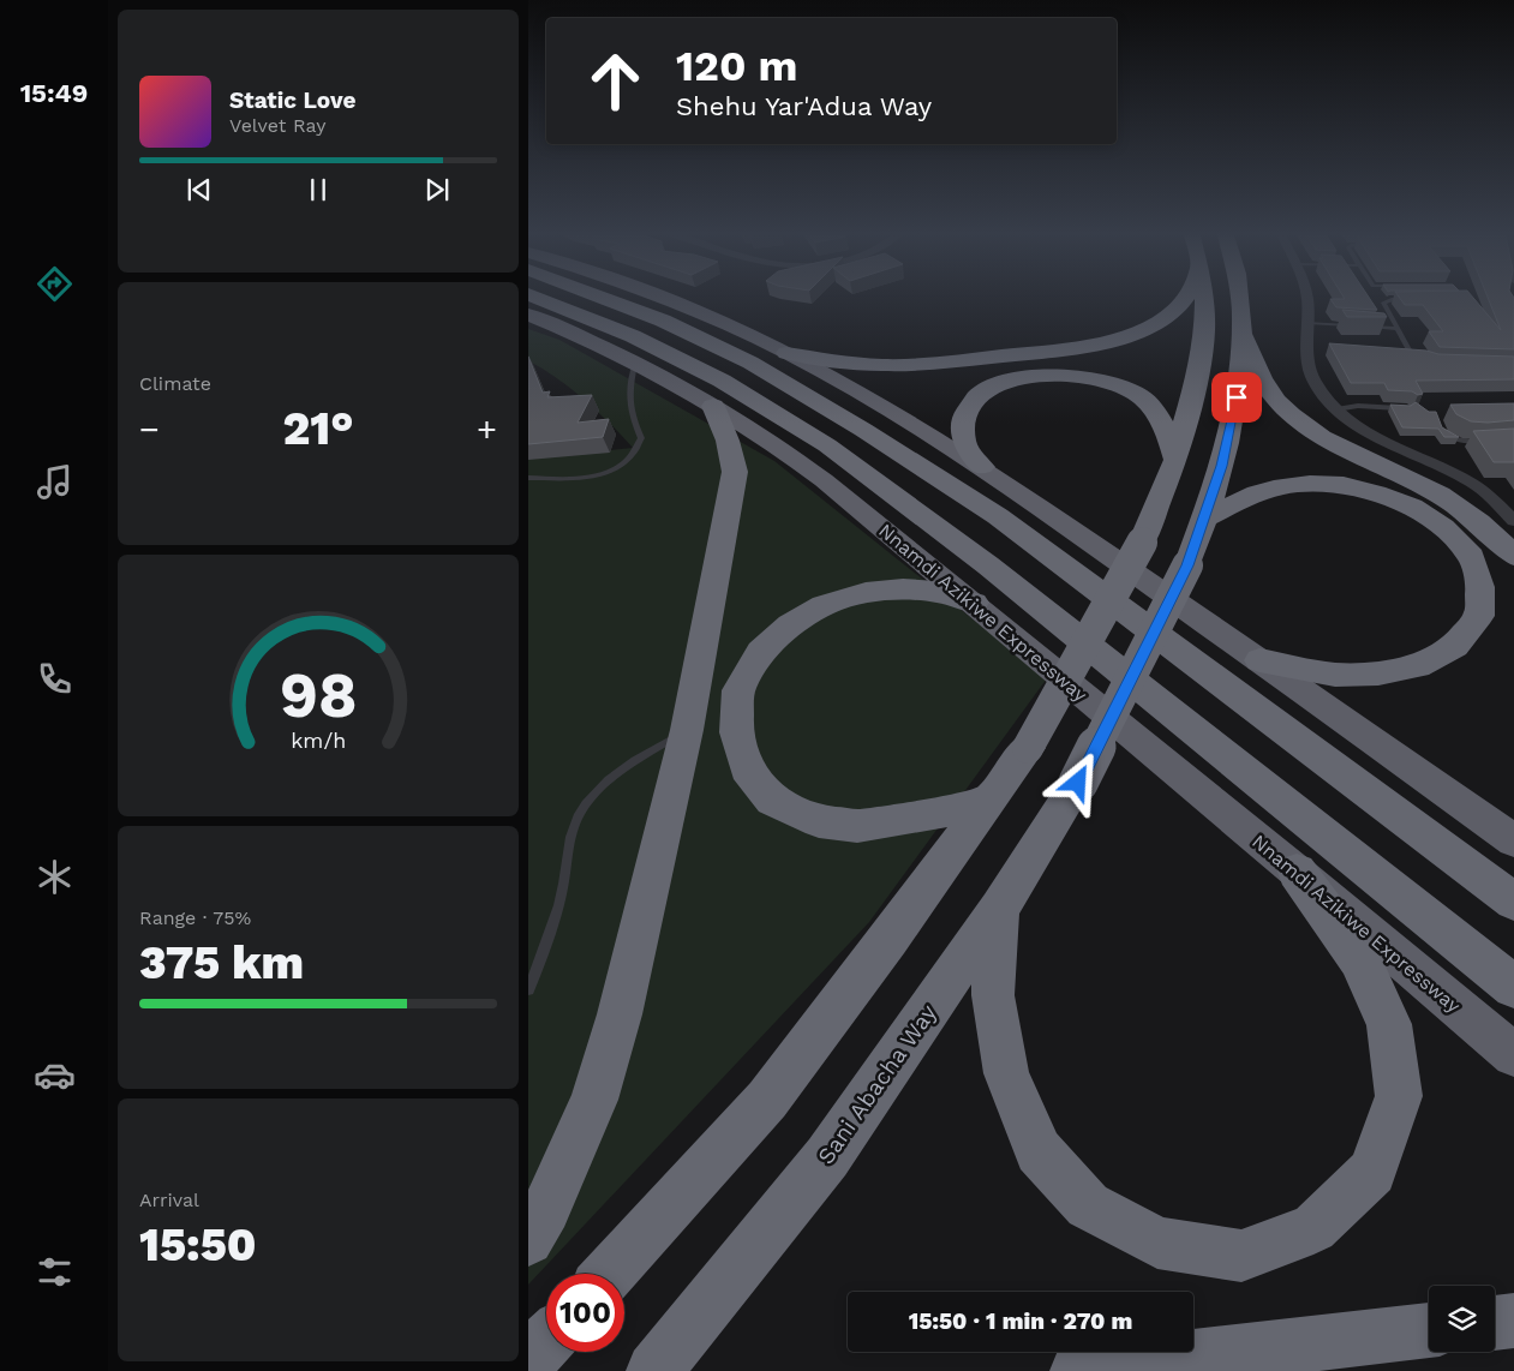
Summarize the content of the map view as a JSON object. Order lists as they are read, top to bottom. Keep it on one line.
{"streets":{"highway":["Nnamdi Azikiwe Expressway","Sani Abacha Way"]},"page":{"tabs":"15:49","turn":["120 m","Shehu Yar'Adua Way"],"song":["Static Love","Velvet Ray"],"tile":["Climate",["Range · 75%","375 km"],["Arrival","15:50"]],"heat":["−","21°","+"],"limit":"100","trip":"15:50 · 1 min · 270 m","gauge":["98","km/h"]}}
